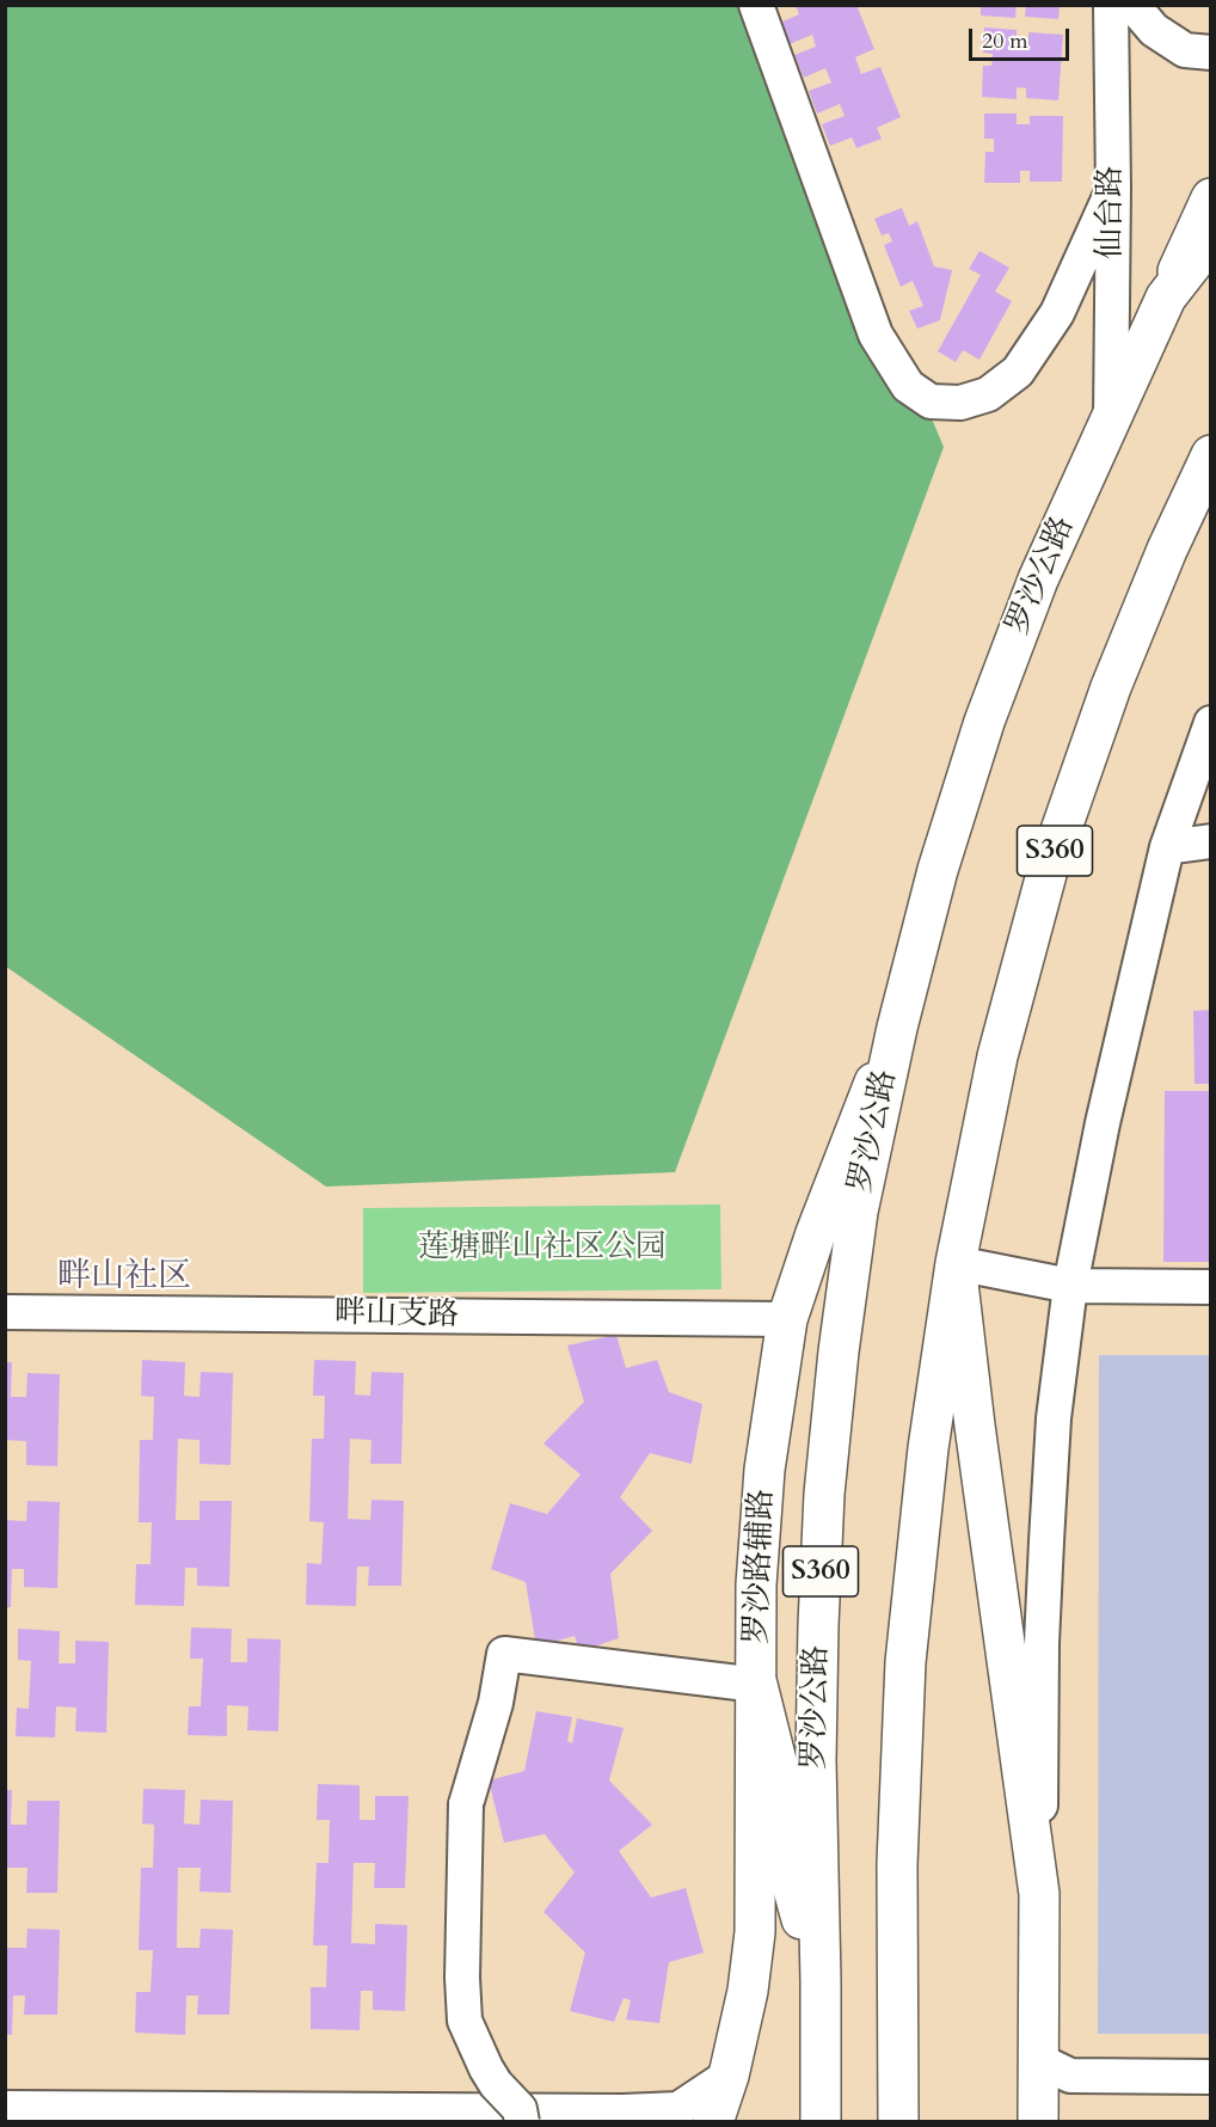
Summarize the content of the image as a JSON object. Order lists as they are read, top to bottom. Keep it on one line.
{"streets":{"main road":["罗沙公路","S360","罗沙路辅路"],"street":["仙台路","畔山支路"]},"crossings":[["仙台路","罗沙公路"],["罗沙公路","罗沙路辅路"],["畔山支路","罗沙路辅路"]],"districts":["畔山社区"],"parks":["莲塘畔山社区公园"],"scale_bar":"20 m"}
